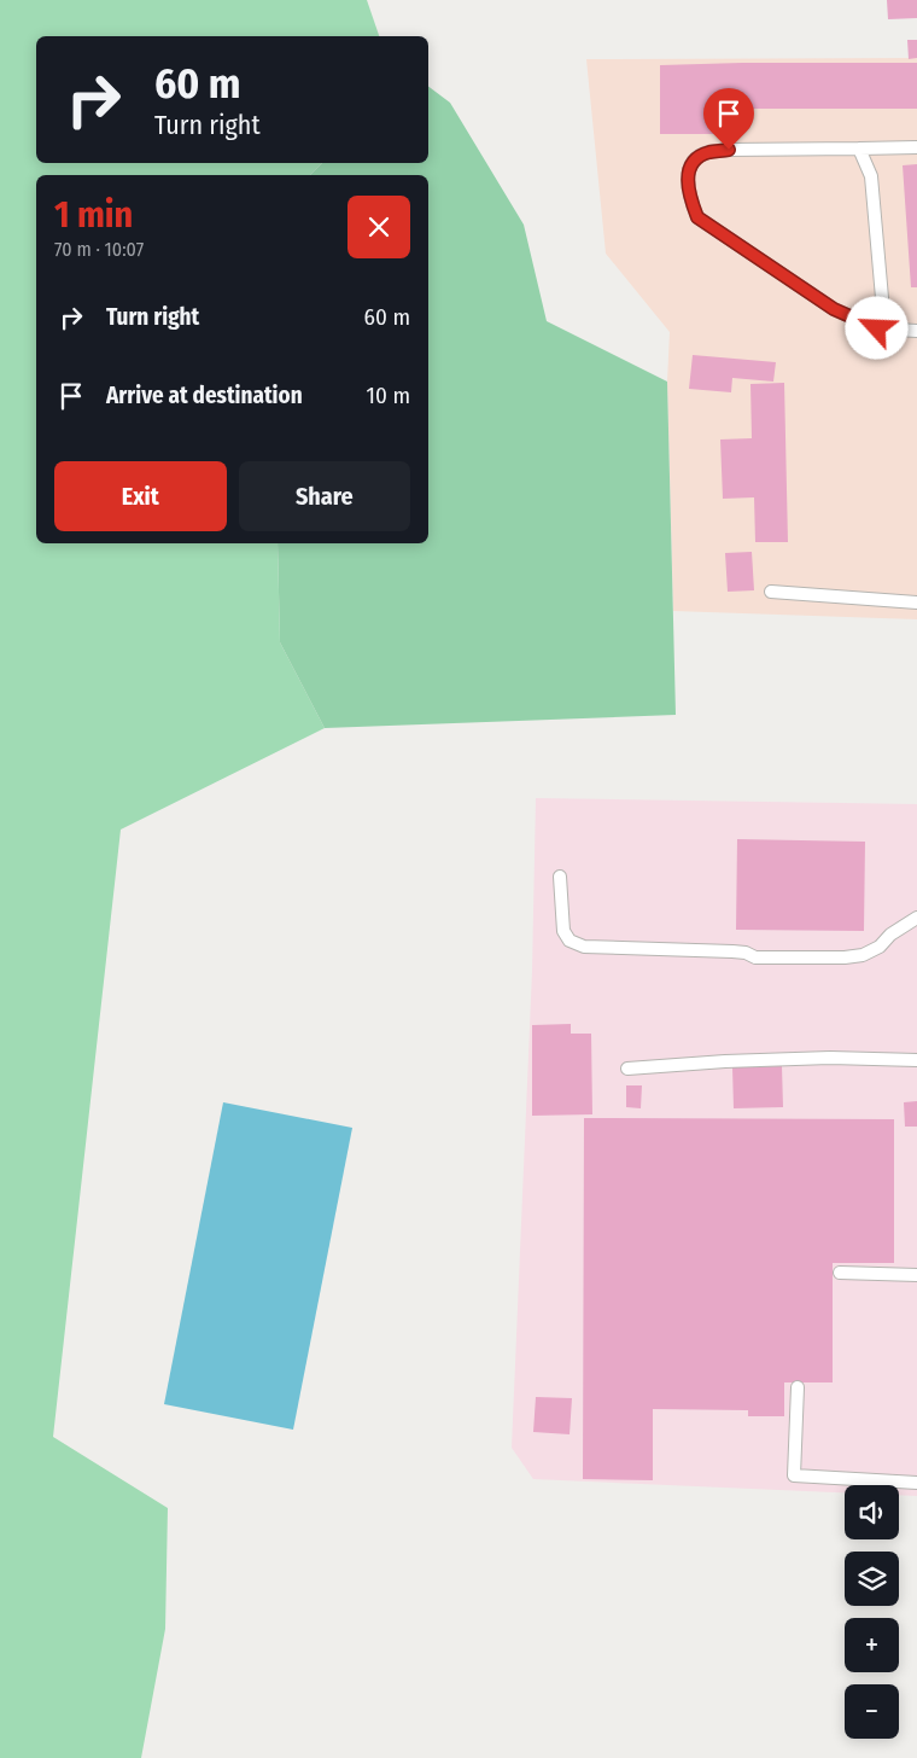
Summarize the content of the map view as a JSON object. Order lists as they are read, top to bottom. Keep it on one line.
{"page":{"turn":["60 m","Turn right"],"heading":["1 min","70 m · 10:07"],"list":[{"name":"Turn right","value":"60 m"},{"name":"Arrive at destination","value":"10 m"}],"buttons":["Exit","Share"],"map_buttons":["+","−"]}}
